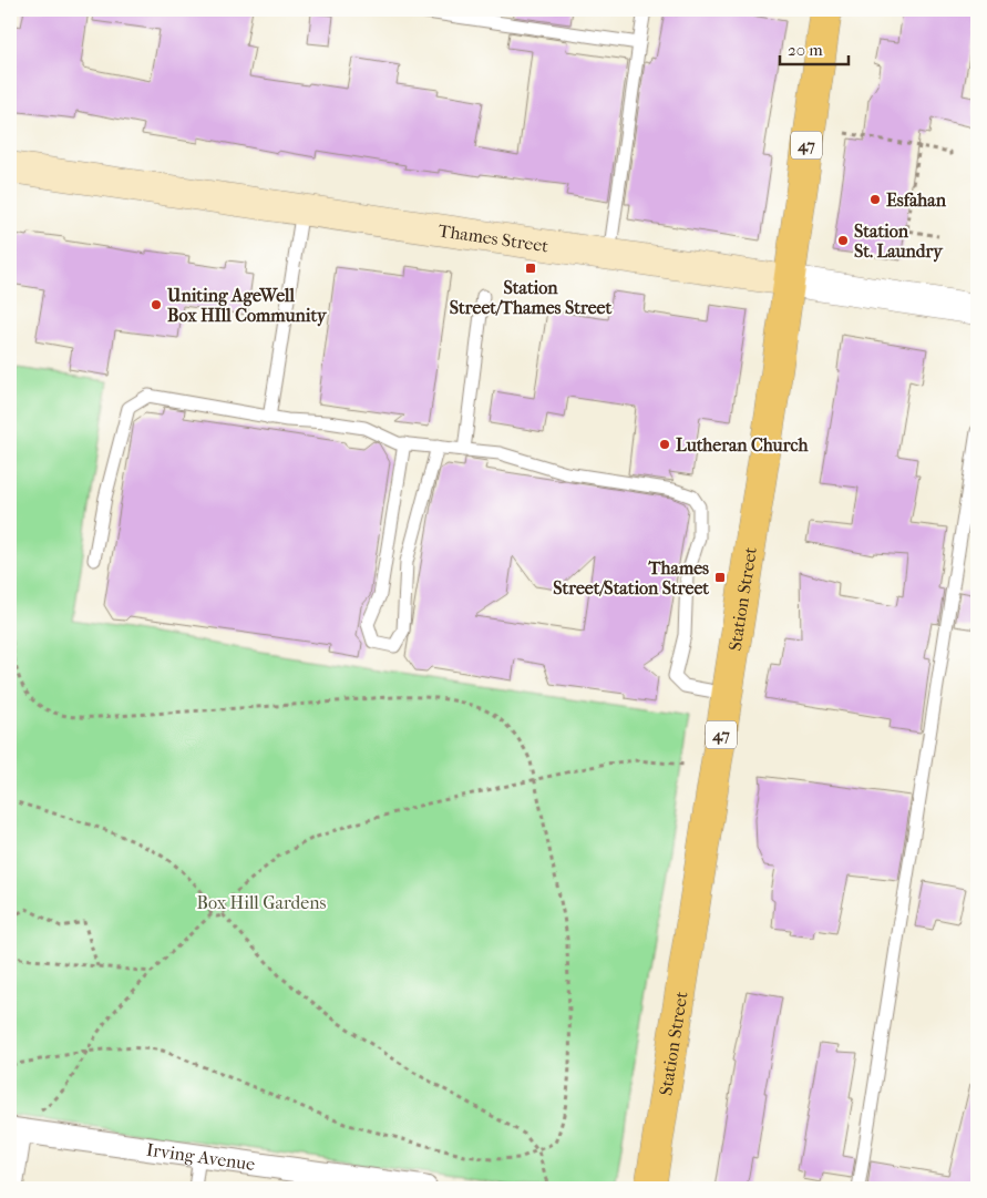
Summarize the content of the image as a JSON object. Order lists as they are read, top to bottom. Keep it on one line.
{"streets":{"main road":["47","Thames Street","Station Street"],"street":["Irving Avenue"]},"crossings":[["Thames Street","Station Street"]],"parks":["Box Hill Gardens"],"places":{"other":["Esfahan","Station St. Laundry","Uniting AgeWell Box HIll Community","Lutheran Church"],"transit":["Station Street/Thames Street","Thames Street/Station Street"]},"scale_bar":"20 m"}
